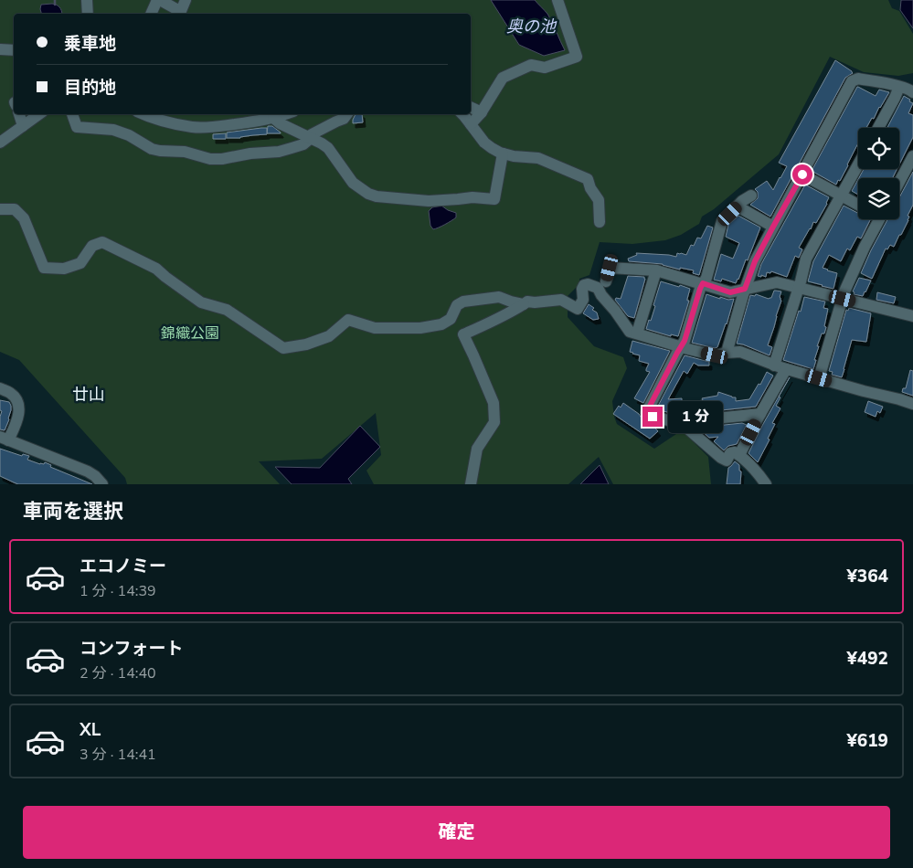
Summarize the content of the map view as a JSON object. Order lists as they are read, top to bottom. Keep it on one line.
{"districts":["廿山"],"water":["奥の池"],"parks":["錦織公園"],"page":{"banner":["乗車地","目的地"],"bubble":"1 分","heading":"車両を選択","list":[{"name":"エコノミー","note":"1 分 · 14:39","value":"¥364"},{"name":"コンフォート","note":"2 分 · 14:40","value":"¥492"},{"name":"XL","note":"3 分 · 14:41","value":"¥619"}],"buttons":"確定"}}
